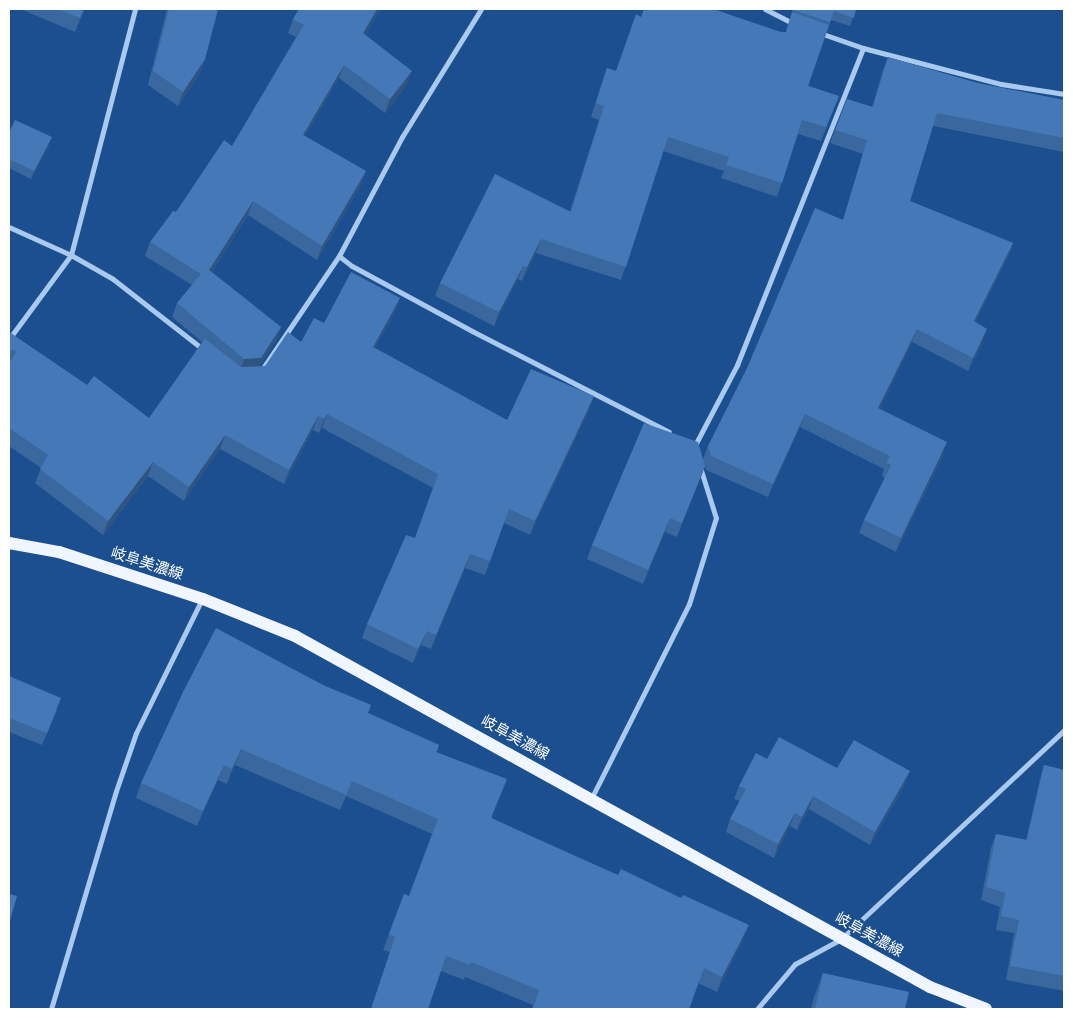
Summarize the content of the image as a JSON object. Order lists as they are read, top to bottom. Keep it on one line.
{"streets":{"main road":["岐阜美濃線"]}}
